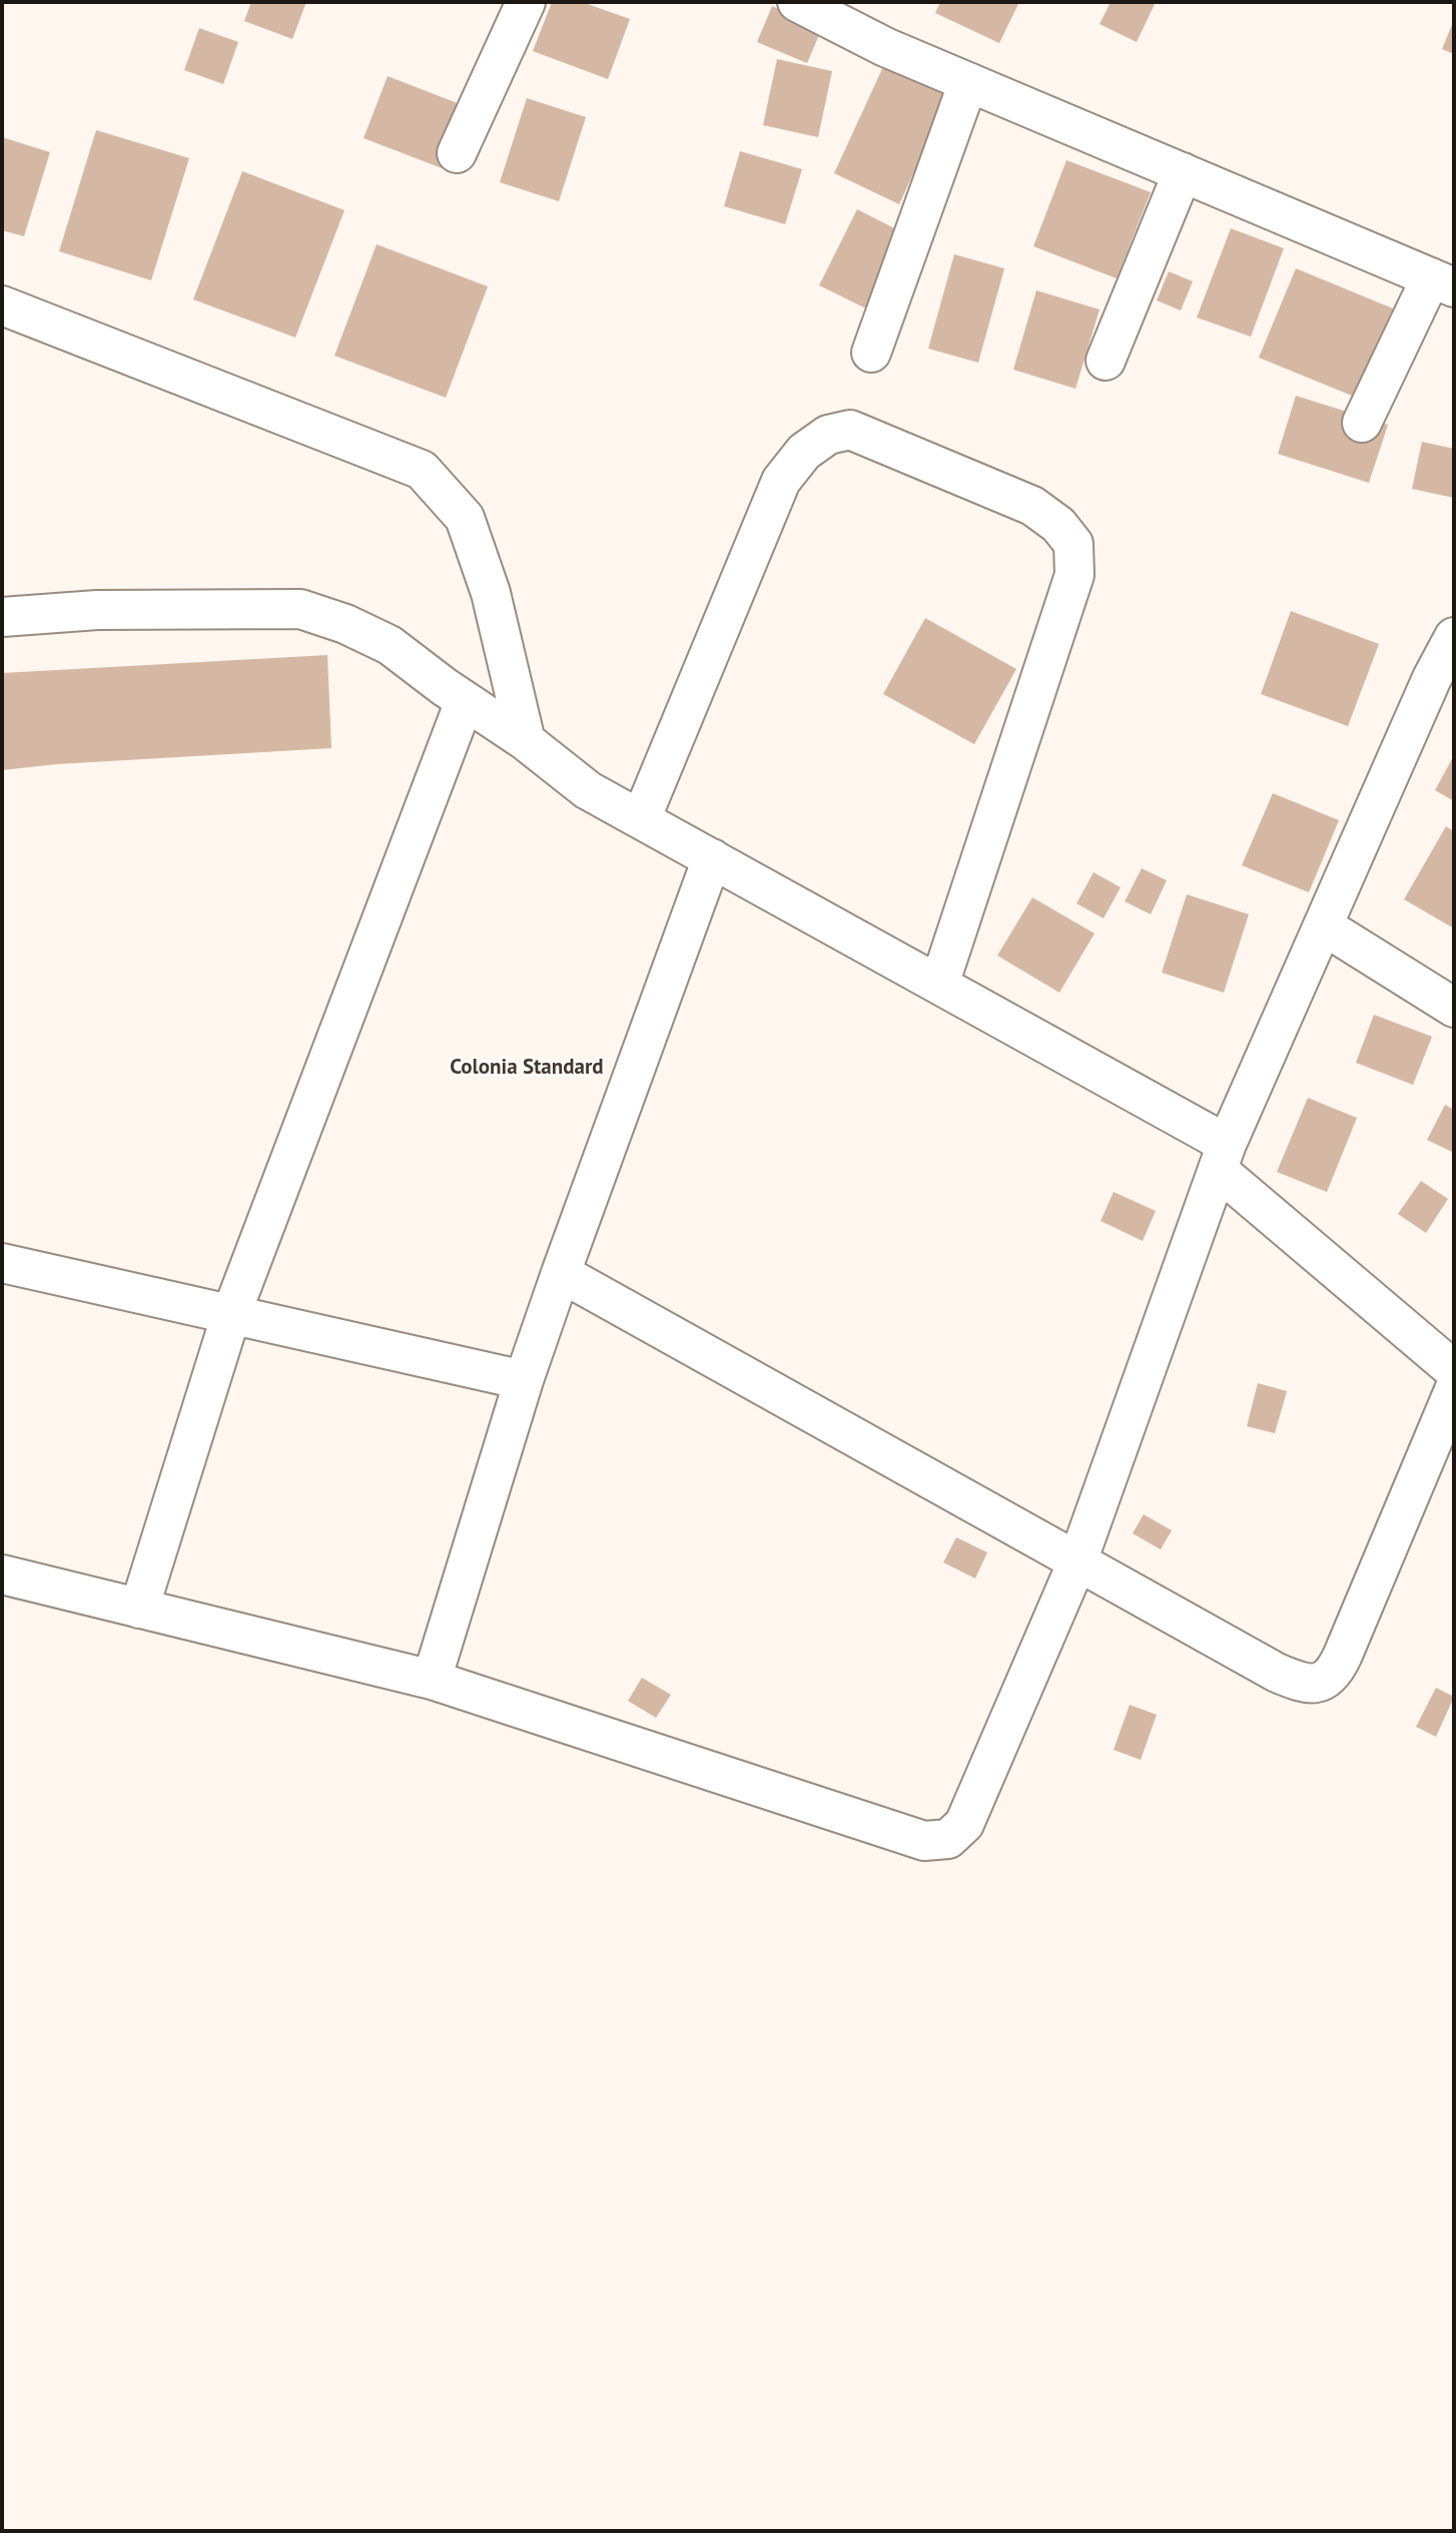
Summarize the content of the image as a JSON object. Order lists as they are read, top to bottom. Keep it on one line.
{"districts":["Colonia Standard"]}
